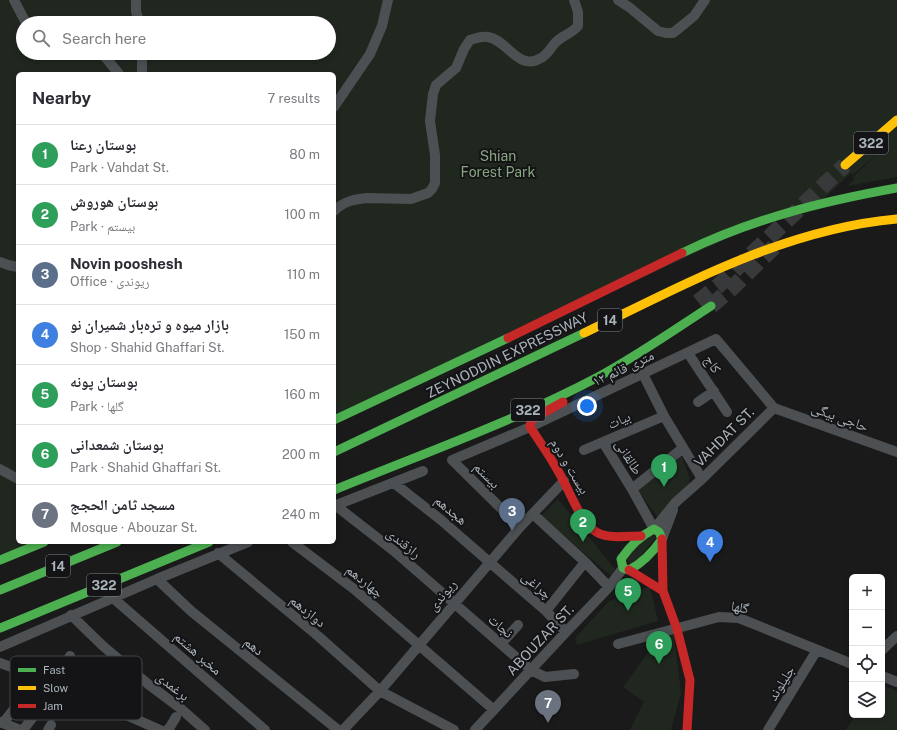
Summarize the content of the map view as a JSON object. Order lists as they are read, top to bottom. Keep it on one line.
{"streets":{"main road":["322","14","ZEYNODDIN EXPRESSWAY","بیست و دوم","ABOUZAR ST."],"street":["کاج","۱۲ متری قائم","حاجی بیگی","بیات","VAHDAT ST.","طالقانی","بیستم","هجدهم","رازقندی","چهاردهم","چراغی","ریوندی","گلها","دوازدهم","نجات","دهم","مخبر هشتم","جلیلوند","برغمدی"]},"crossings":[["کاج","۱۲ متری قائم"],["۱۲ متری قائم","حاجی بیگی"],["۱۲ متری قائم","VAHDAT ST."],["۱۲ متری قائم","بیست و دوم"],["۱۲ متری قائم","بیستم"],["حاجی بیگی","VAHDAT ST."],["بیات","طالقانی"],["VAHDAT ST.","طالقانی"],["VAHDAT ST.","ABOUZAR ST."],["طالقانی","ABOUZAR ST."],["بیست و دوم","ریوندی"],["بیست و دوم","ABOUZAR ST."],["بیستم","ریوندی"],["هجدهم","چراغی"],["هجدهم","ریوندی"],["رازقندی","ریوندی"],["رازقندی","نجات"],["چهاردهم","ریوندی"],["چهاردهم","ABOUZAR ST."],["چراغی","ریوندی"],["چراغی","ABOUZAR ST."],["ریوندی","دوازدهم"],["ریوندی","نجات"],["ریوندی","دهم"],["گلها","جلیلوند"],["نجات","ABOUZAR ST."]],"parks":["Shian Forest Park"],"legend":["Fast","Slow","Jam"],"page":{"search":"Search here","heading":["Nearby","7 results"],"list":[{"mark":"1","name":"بوستان رعنا","note":"Park · Vahdat St.","value":"80 m"},{"mark":"2","name":"بوستان هوروش","note":"Park · بیستم","value":"100 m"},{"mark":"3","name":"Novin pooshesh","note":"Office · ریوندی","value":"110 m"},{"mark":"4","name":"بازار میوه و تره‌بار شمیران نو","note":"Shop · Shahid Ghaffari St.","value":"150 m"},{"mark":"5","name":"بوستان پونه","note":"Park · گلها","value":"160 m"},{"mark":"6","name":"بوستان شمعدانی","note":"Park · Shahid Ghaffari St.","value":"200 m"},{"mark":"7","name":"مسجد ثامن الحجج","note":"Mosque · Abouzar St.","value":"240 m"}],"pins":["1","3","2","4","5","6","7"],"map_buttons":["+","−"]}}
